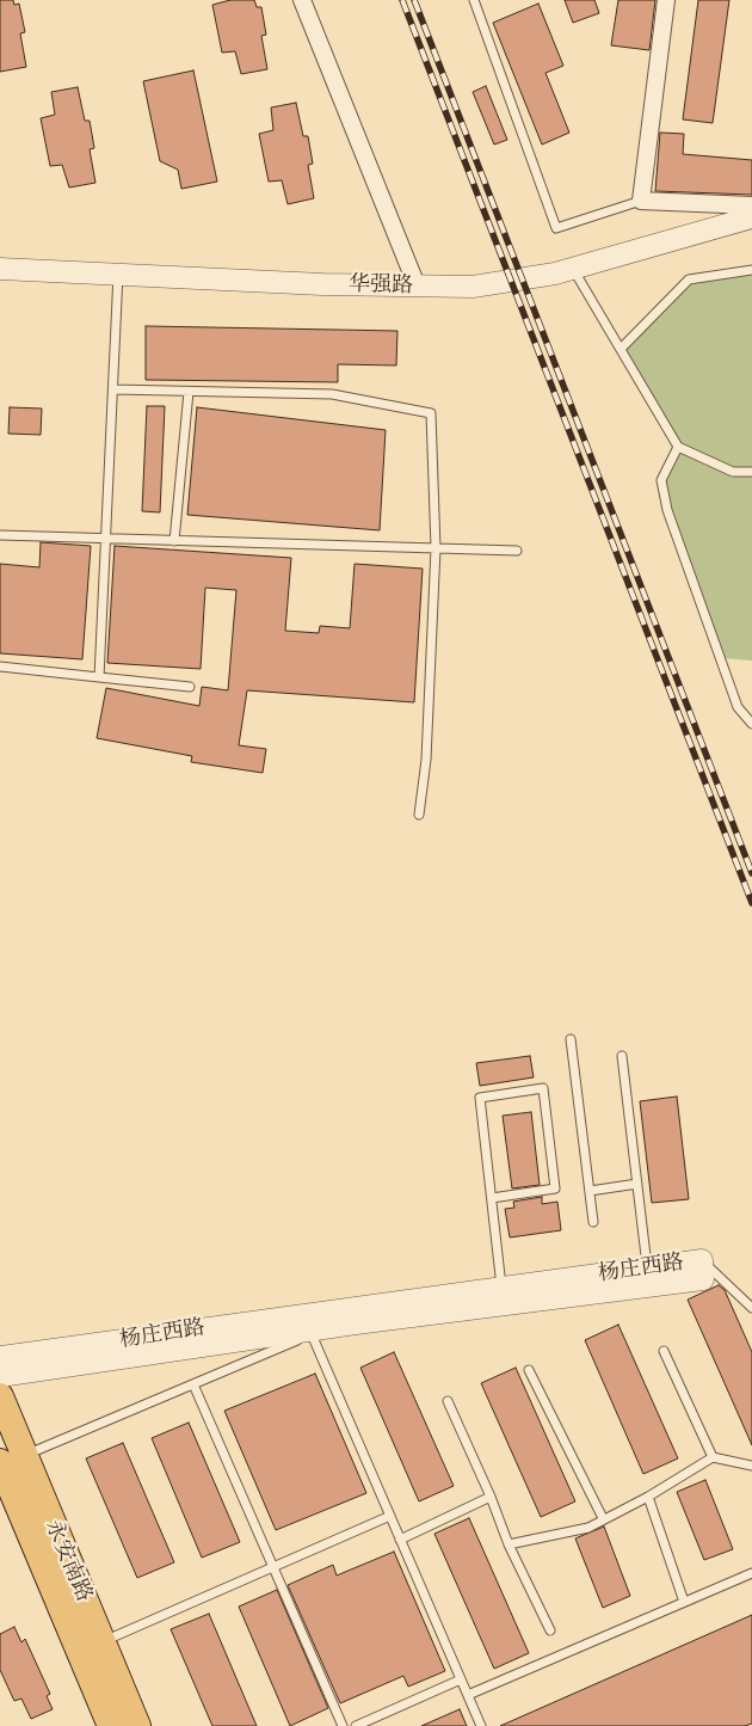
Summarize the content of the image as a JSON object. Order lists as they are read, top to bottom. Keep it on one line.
{"streets":{"main road":["永安南路"],"street":["华强路","杨庄西路"]}}
